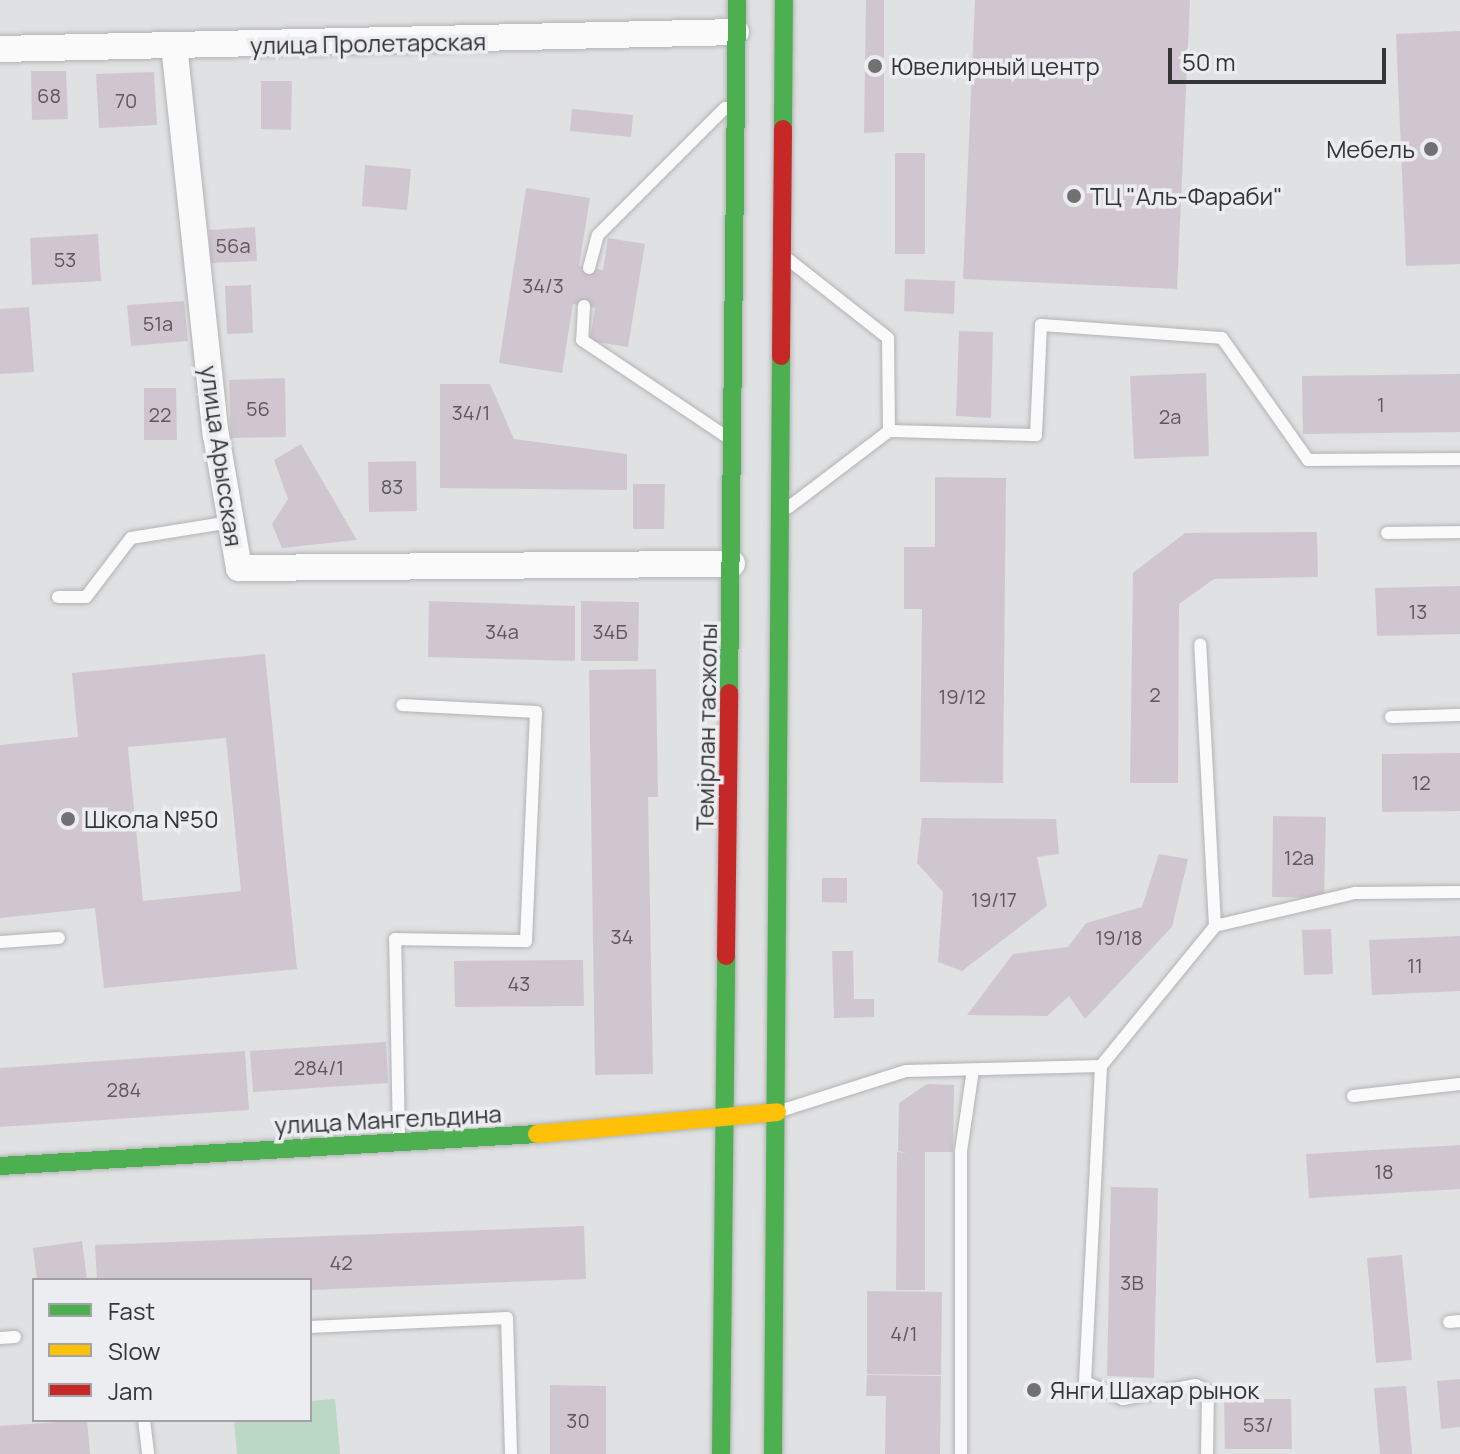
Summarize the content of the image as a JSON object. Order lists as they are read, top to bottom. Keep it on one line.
{"streets":{"main road":["Темірлан тасжолы","улица Мангельдина"],"street":["улица Пролетарская","улица Арысская"]},"crossings":[["улица Пролетарская","улица Арысская"],["улица Пролетарская","Темірлан тасжолы"],["улица Арысская","Темірлан тасжолы"],["Темірлан тасжолы","улица Мангельдина"]],"places":["Ювелирный центр","Мебель","ТЦ \"Аль-Фараби\"","Школа №50","Янги Шахар рынок"],"house_numbers":["68","70","56а","53","34/3","51а","1","56","34/1","22","2а","83","13","34а","34Б","2","19/12","12","12а","19/17","34","19/18","11","43","284/1","284","18","42","3В","4/1","30","53/"],"legend":["Fast","Slow","Jam"],"scale_bar":"50 m"}
